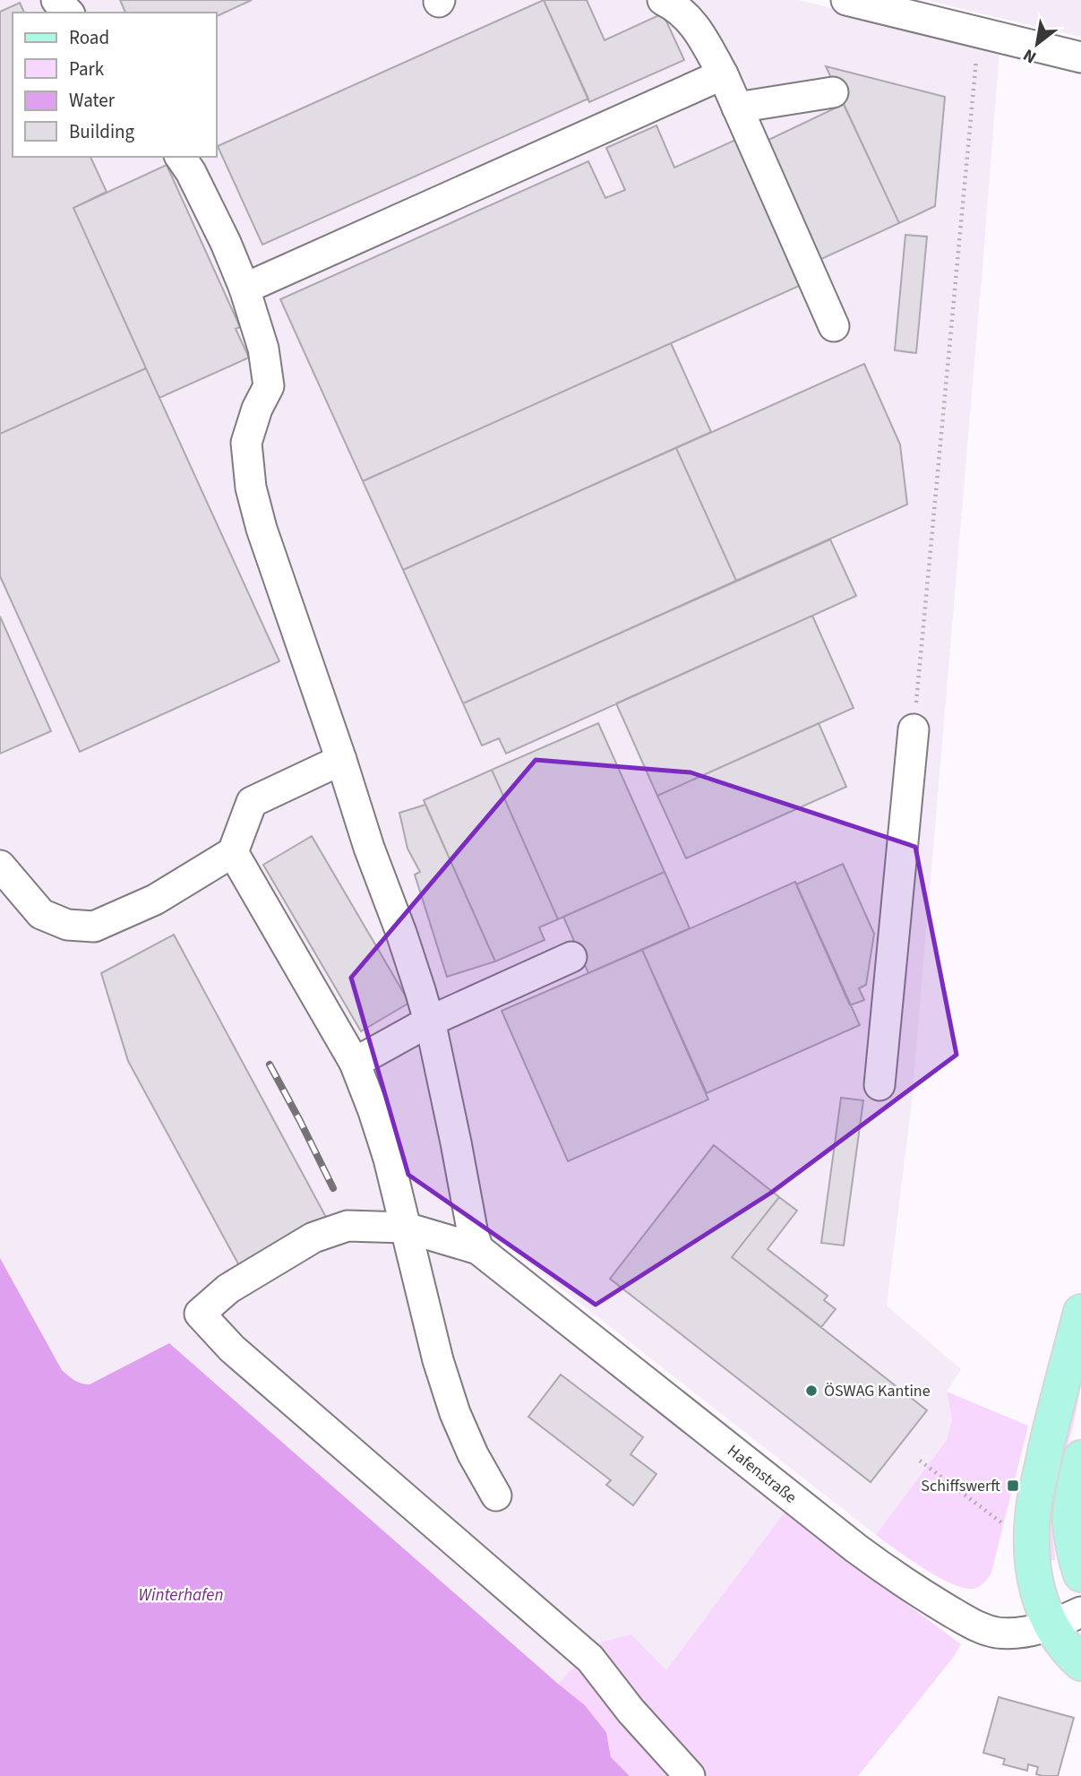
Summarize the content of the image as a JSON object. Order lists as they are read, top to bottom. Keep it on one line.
{"streets":{"street":["Hafenstraße"]},"water":["Winterhafen"],"places":{"other":["ÖSWAG Kantine"],"transit":["Schiffswerft"]},"legend":["Road","Park","Water","Building"],"north":"bottom left"}
